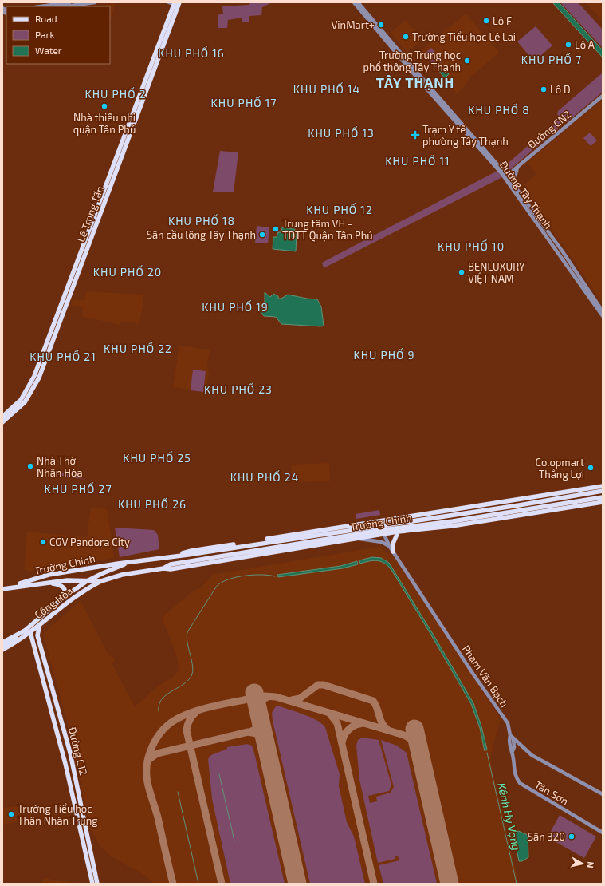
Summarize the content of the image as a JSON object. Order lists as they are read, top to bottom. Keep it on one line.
{"streets":{"main road":["Lê Trọng Tấn","Trường Chinh","Cộng Hòa","Đường C12"],"street":["Đường CN2","Đường Tây Thạnh","Phạm Văn Bạch","Tân Sơn"]},"crossings":[["Đường CN2","Đường Tây Thạnh"],["Trường Chinh","Cộng Hòa"],["Trường Chinh","Phạm Văn Bạch"],["Cộng Hòa","Đường C12"],["Phạm Văn Bạch","Tân Sơn"]],"districts":["KHU PHỐ 16","KHU PHỐ 7","TÂY THẠNH","KHU PHỐ 14","KHU PHỐ 2","KHU PHỐ 17","KHU PHỐ 8","KHU PHỐ 13","KHU PHỐ 11","KHU PHỐ 12","KHU PHỐ 18","KHU PHỐ 10","KHU PHỐ 20","KHU PHỐ 19","KHU PHỐ 22","KHU PHỐ 9","KHU PHỐ 21","KHU PHỐ 23","KHU PHỐ 25","KHU PHỐ 24","KHU PHỐ 27","KHU PHỐ 26"],"water":["Kênh Hy Vọng"],"places":{"other":["Lô F","VinMart+","Trường Tiểu học Lê Lai","Lô A","Trường Trung học phổ thông Tây Thạnh","Lô D","Nhà thiếu nhi quận Tân Phú","Trung tâm VH - TDTT Quận Tân Phú","Sân cầu lông Tây Thạnh","BENLUXURY VIỆT NAM","Nhà Thờ Nhân Hòa","Co.opmart Thắng Lợi","CGV Pandora City","Trường Tiểu học Thân Nhân Trung","Sân 320"],"health":["Trạm Y tế phường Tây Thạnh"]},"legend":["Road","Park","Water"],"north":"right"}
